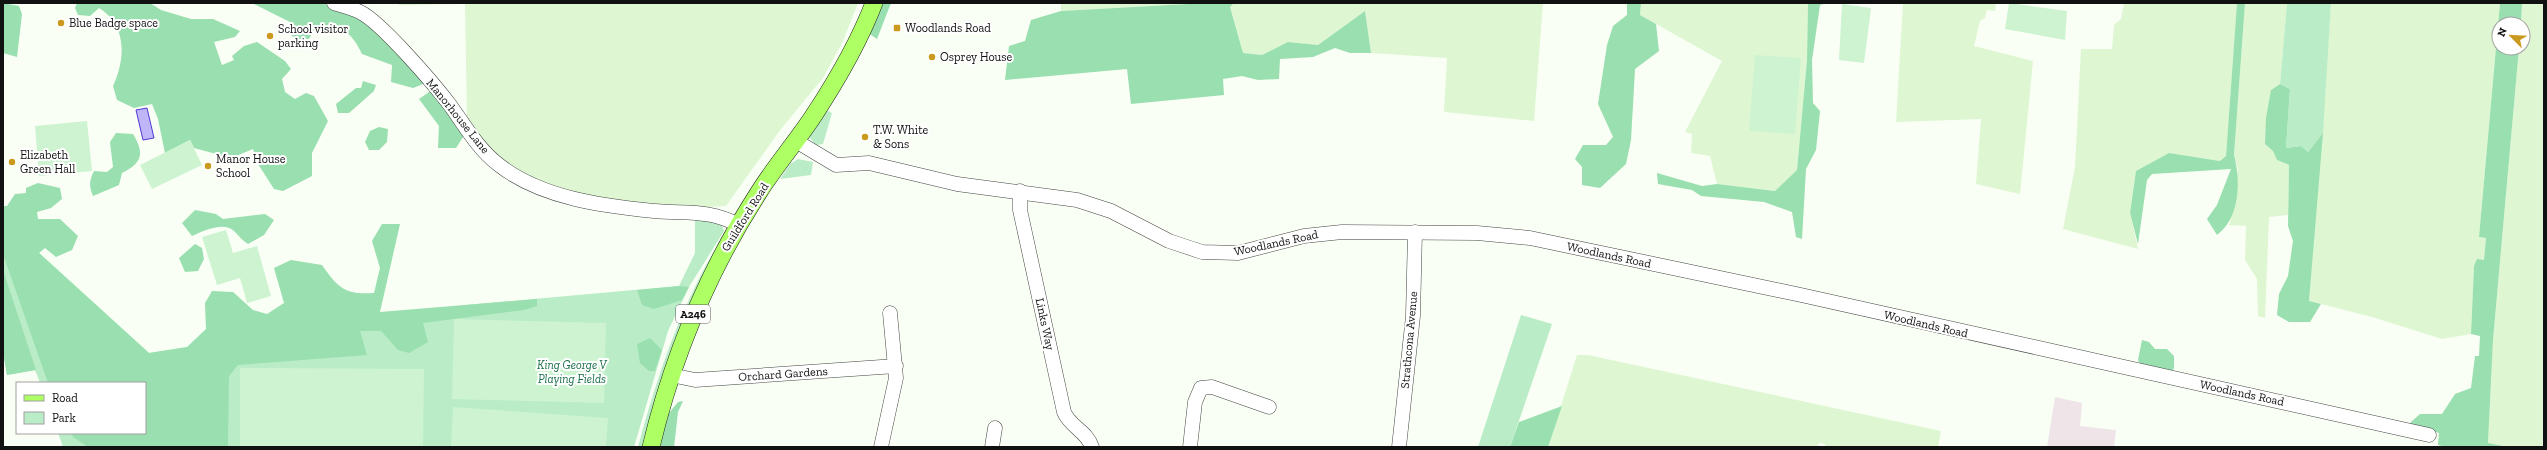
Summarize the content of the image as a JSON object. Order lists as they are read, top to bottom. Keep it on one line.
{"streets":{"main road":["Guildford Road","A246"],"street":["Manorhouse Lane","Woodlands Road","Links Way","Strathcona Avenue","Orchard Gardens"]},"crossings":[["Manorhouse Lane","Guildford Road"],["Guildford Road","Woodlands Road"],["Guildford Road","Orchard Gardens"],["Woodlands Road","Links Way"],["Woodlands Road","Strathcona Avenue"]],"parks":["King George V Playing Fields"],"places":{"other":["Blue Badge space","School visitor parking","Osprey House","T.W. White & Sons","Elizabeth Green Hall","Manor House School"],"transit":["Woodlands Road"]},"legend":["Road","Park"],"north":"top left"}
